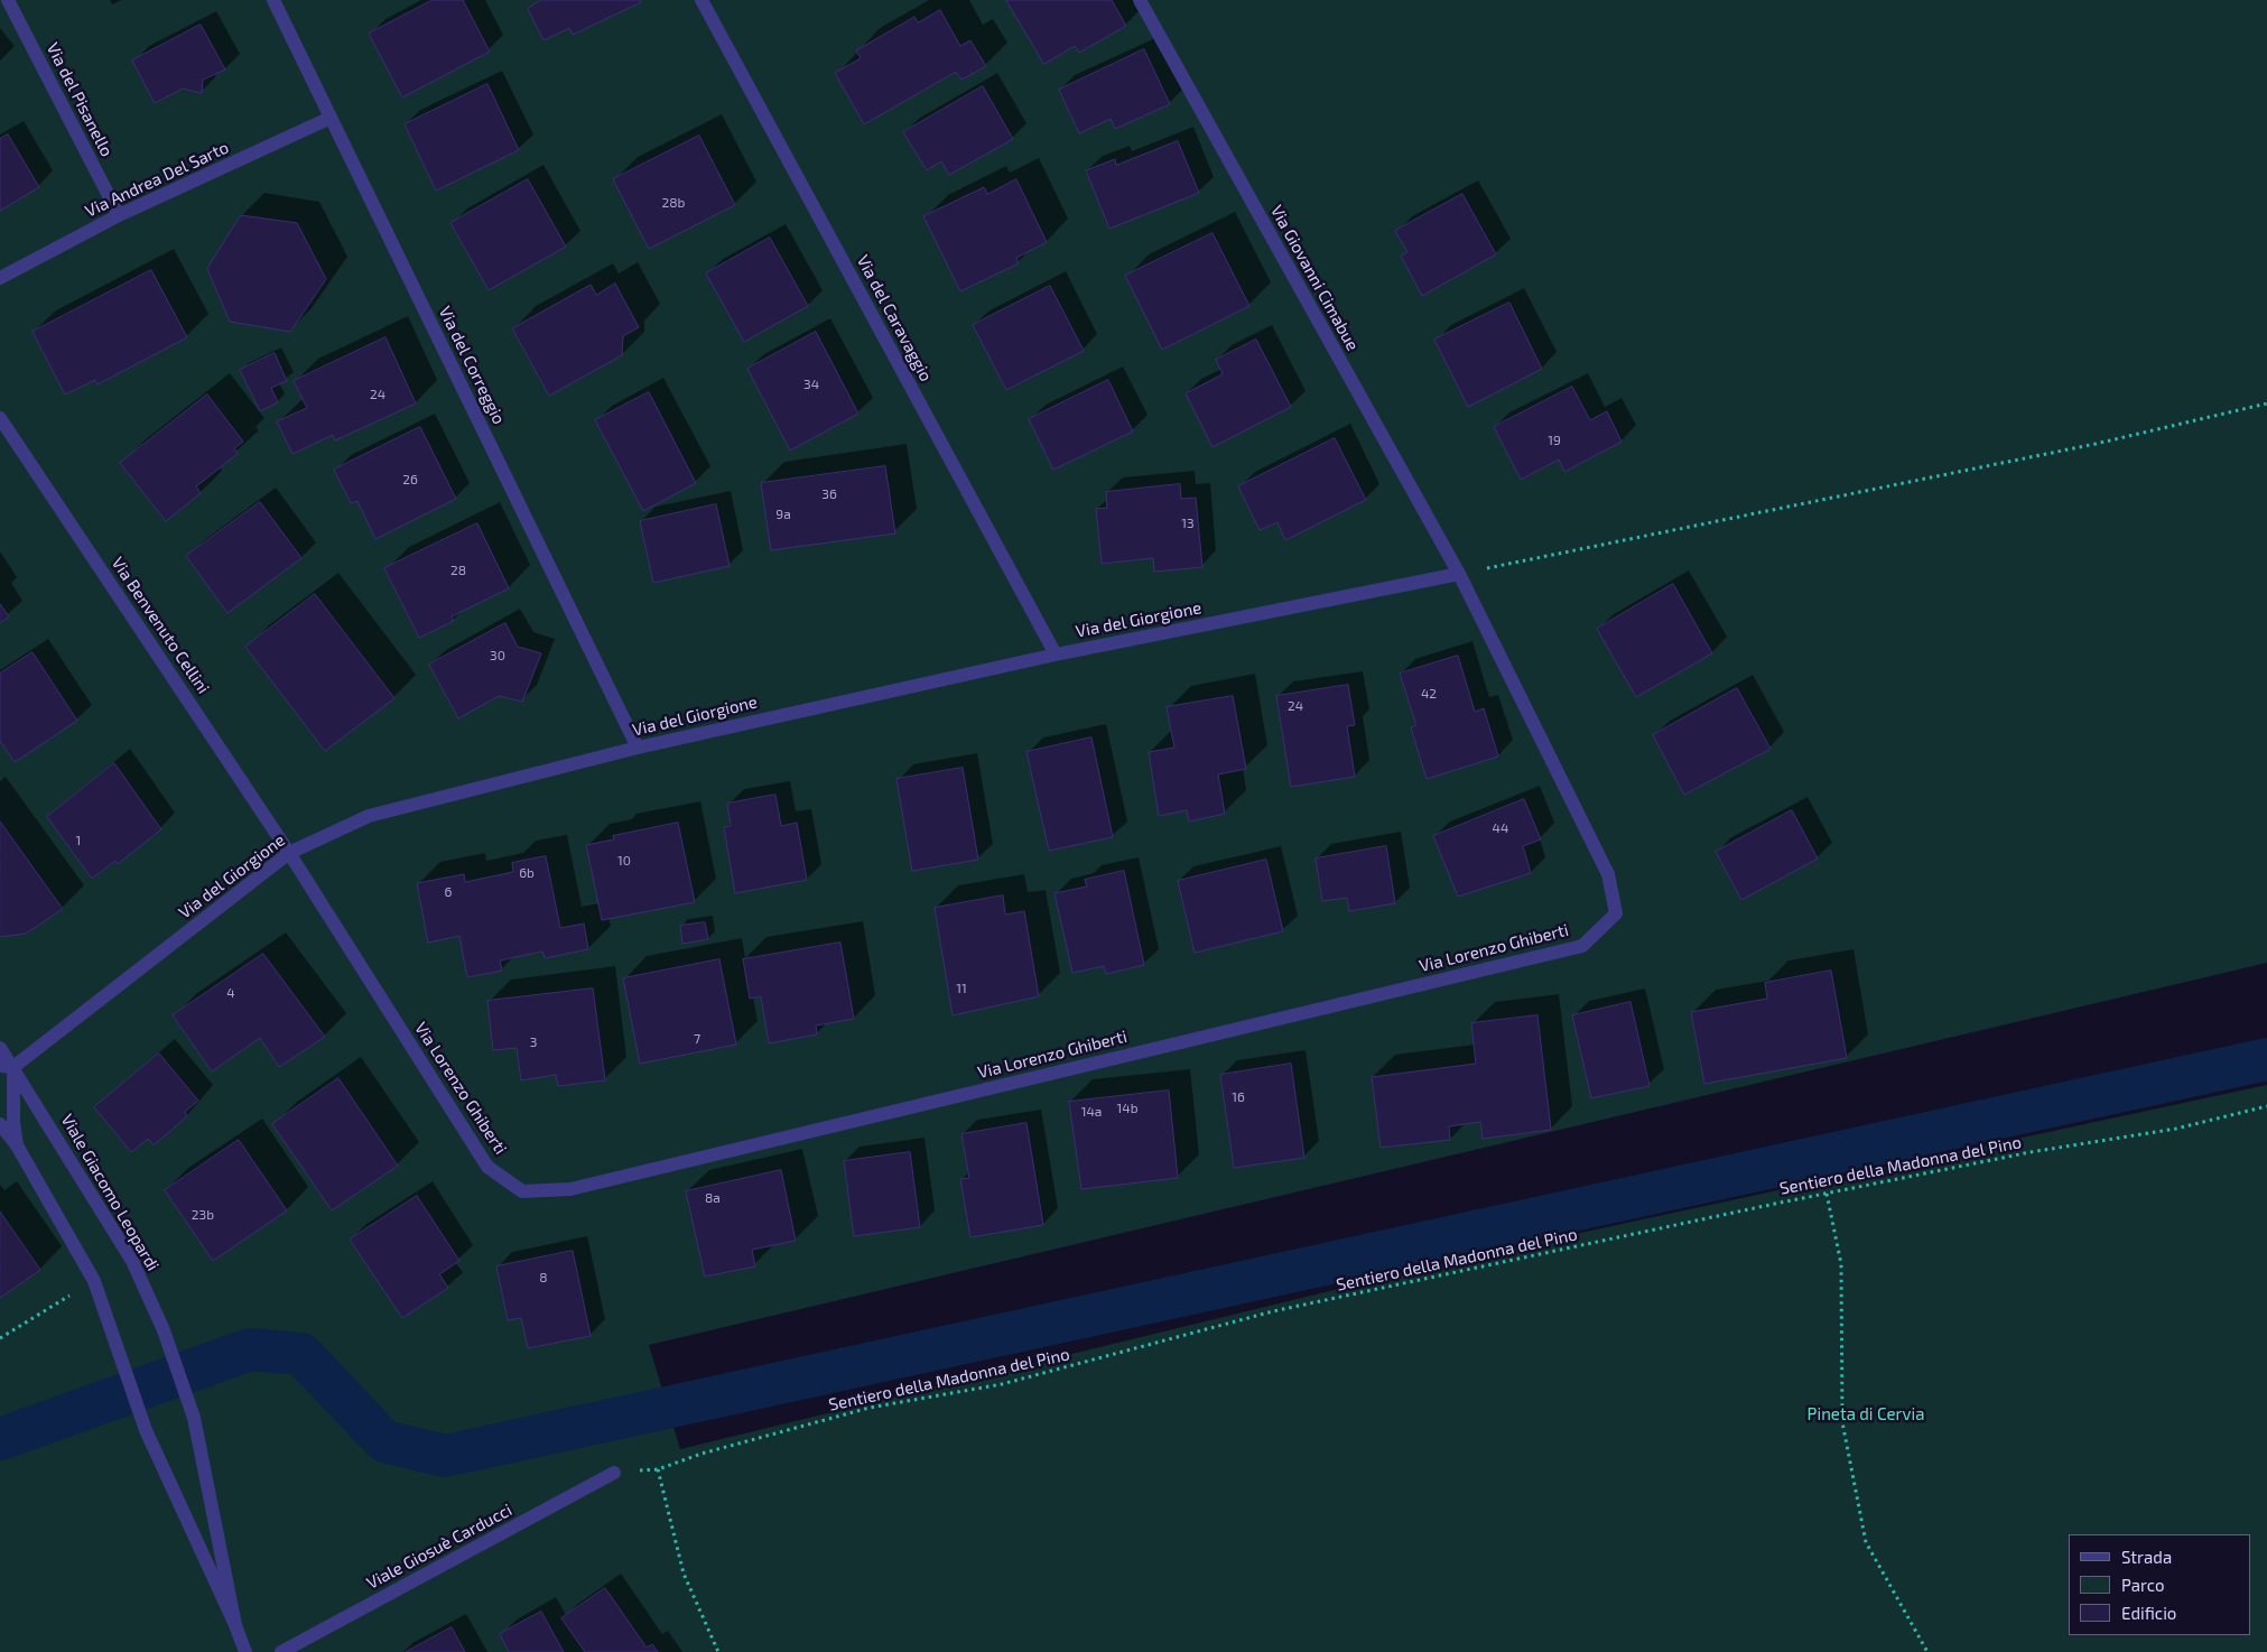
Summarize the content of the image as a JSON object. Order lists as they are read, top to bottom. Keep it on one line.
{"streets":{"street":["Via del Pisanello","Via Andrea Del Sarto","Via Giovanni Cimabue","Via del Caravaggio","Via del Correggio","Via del Giorgione","Via Benvenuto Cellini","Via Lorenzo Ghiberti","Viale Giacomo Leopardi","Viale Giosuè Carducci"],"path":["Sentiero della Madonna del Pino"]},"crossings":[["Via del Pisanello","Via Andrea Del Sarto"],["Via Andrea Del Sarto","Via del Correggio"],["Via Giovanni Cimabue","Via del Giorgione"],["Via Giovanni Cimabue","Via Lorenzo Ghiberti"],["Via del Caravaggio","Via del Giorgione"],["Via del Correggio","Via del Giorgione"],["Via del Giorgione","Via Benvenuto Cellini"],["Via del Giorgione","Via Lorenzo Ghiberti"],["Via del Giorgione","Viale Giacomo Leopardi"],["Via Benvenuto Cellini","Via Lorenzo Ghiberti"]],"parks":["Pineta di Cervia"],"house_numbers":["28b","34","24","19","26","36","9a","13","28","30","42","24","44","1","10","6b","6","11","4","7","3","16","14b","14a","8a","23b","8"],"legend":["Strada","Parco","Edificio"]}
